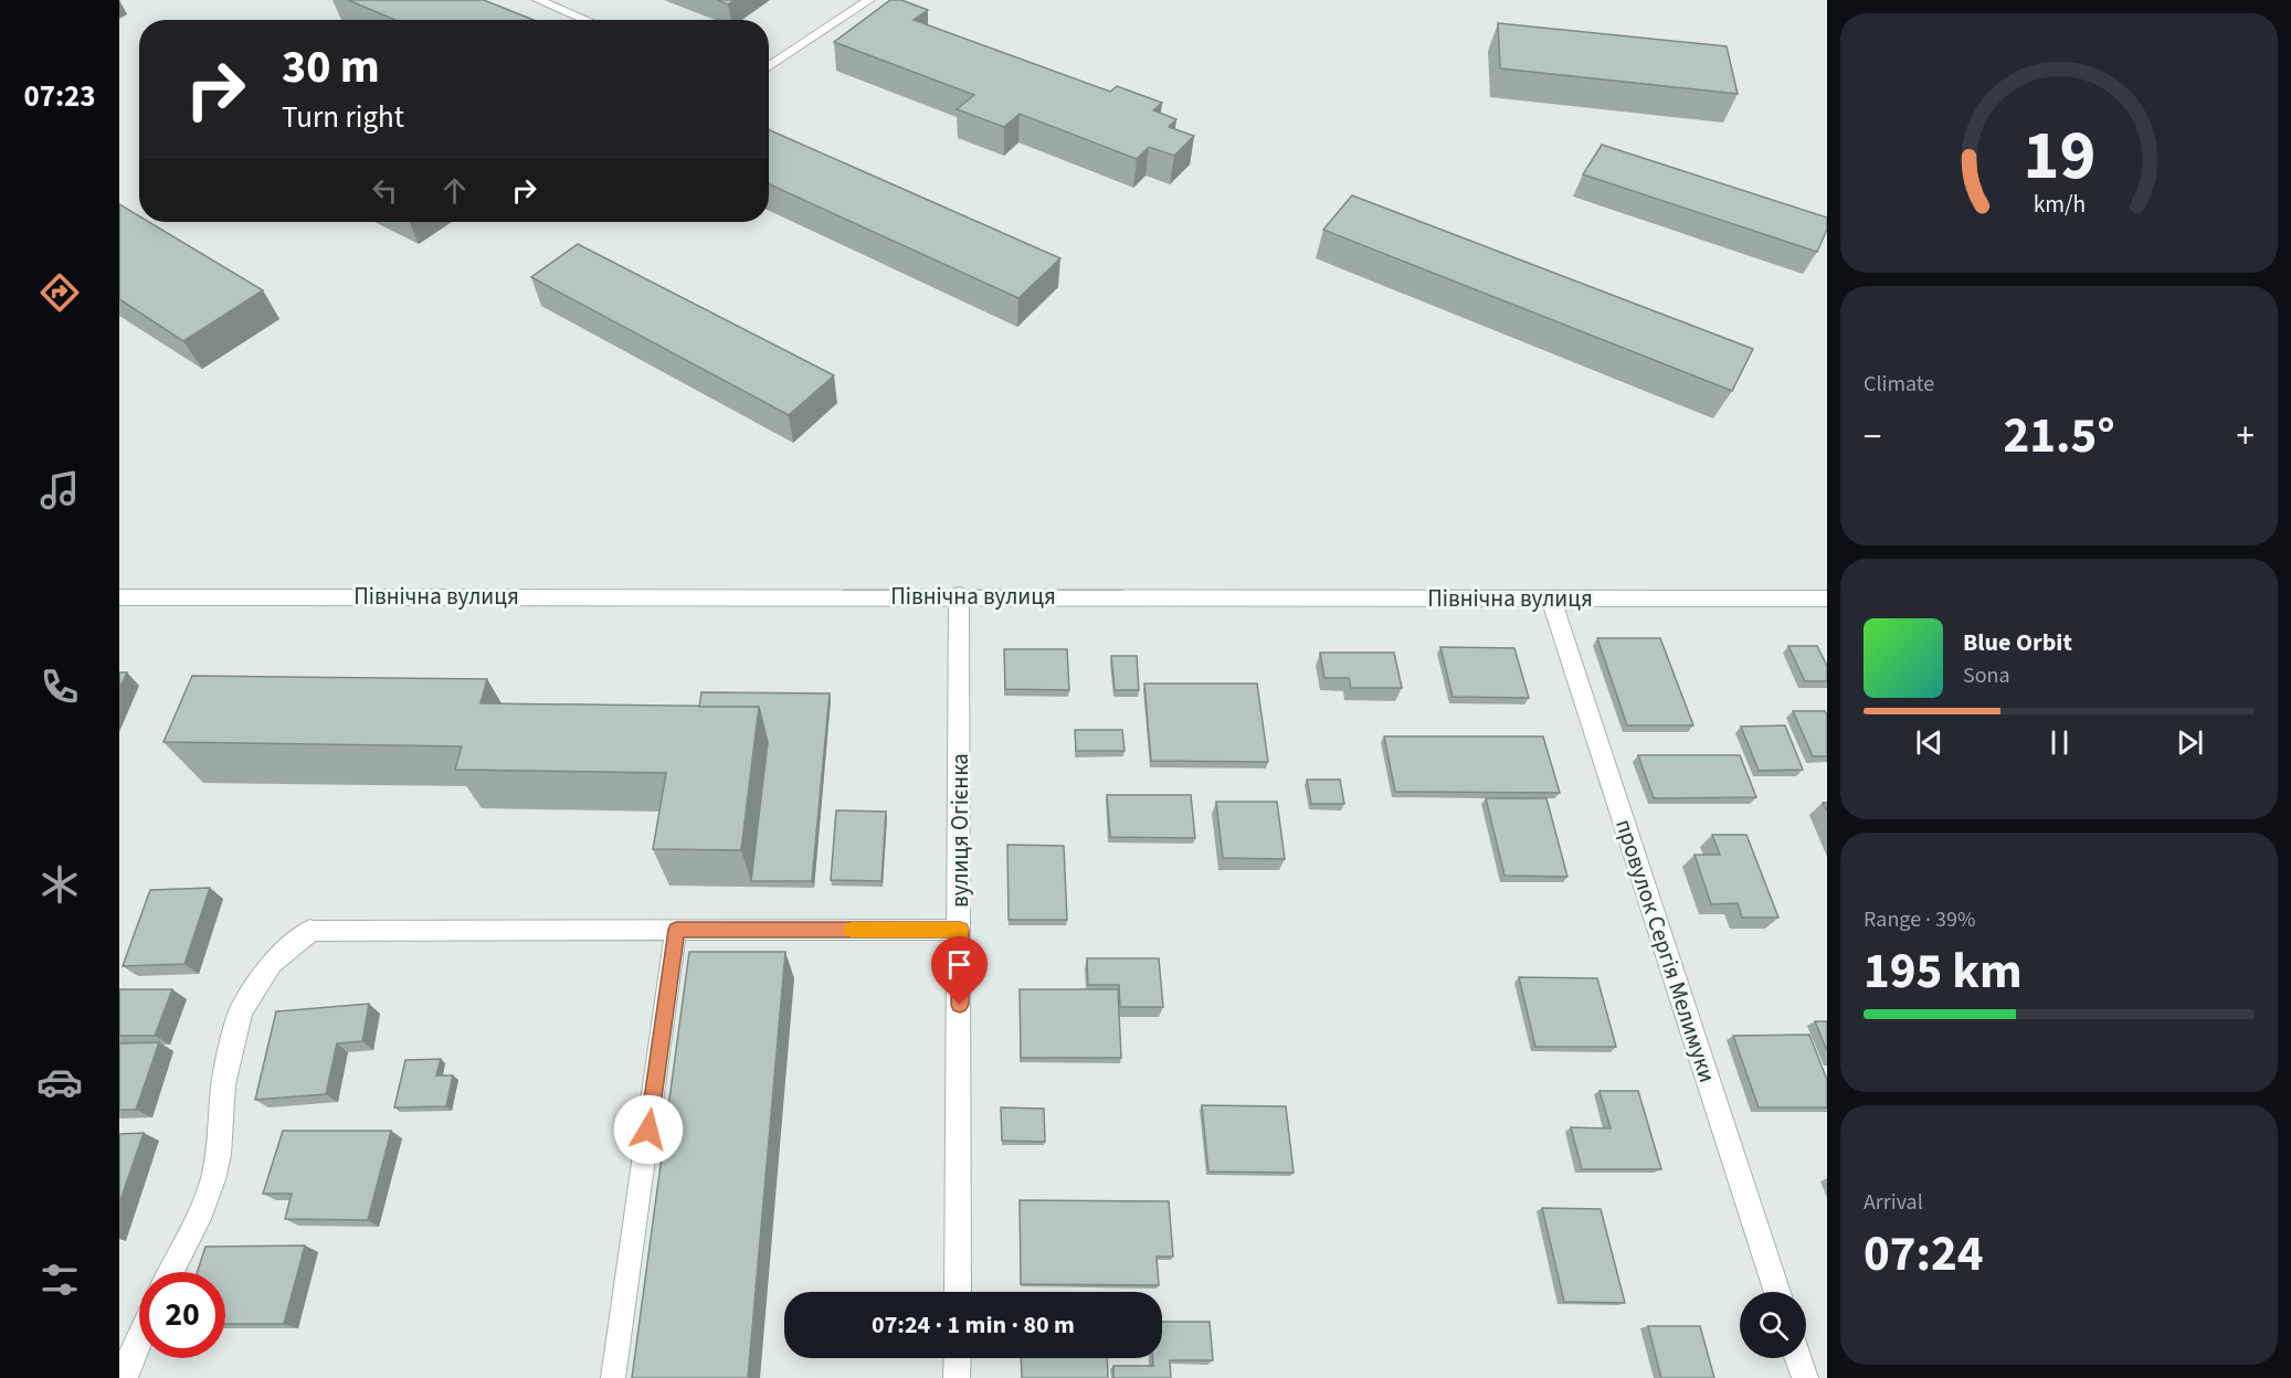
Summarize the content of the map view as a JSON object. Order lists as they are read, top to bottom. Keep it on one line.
{"streets":{"main road":["Північна вулиця","вулиця Огієнка","провулок Сергія Мелимуки"]},"crossings":[["Північна вулиця","вулиця Огієнка"],["Північна вулиця","провулок Сергія Мелимуки"]],"page":{"tabs":"07:23","turn":["30 m","Turn right"],"tile":["Climate",["Range · 39%","195 km"],["Arrival","07:24"]],"heat":["−","21.5°","+"],"song":["Blue Orbit","Sona"],"limit":"20","trip":"07:24 · 1 min · 80 m","gauge":["19","km/h"]}}
